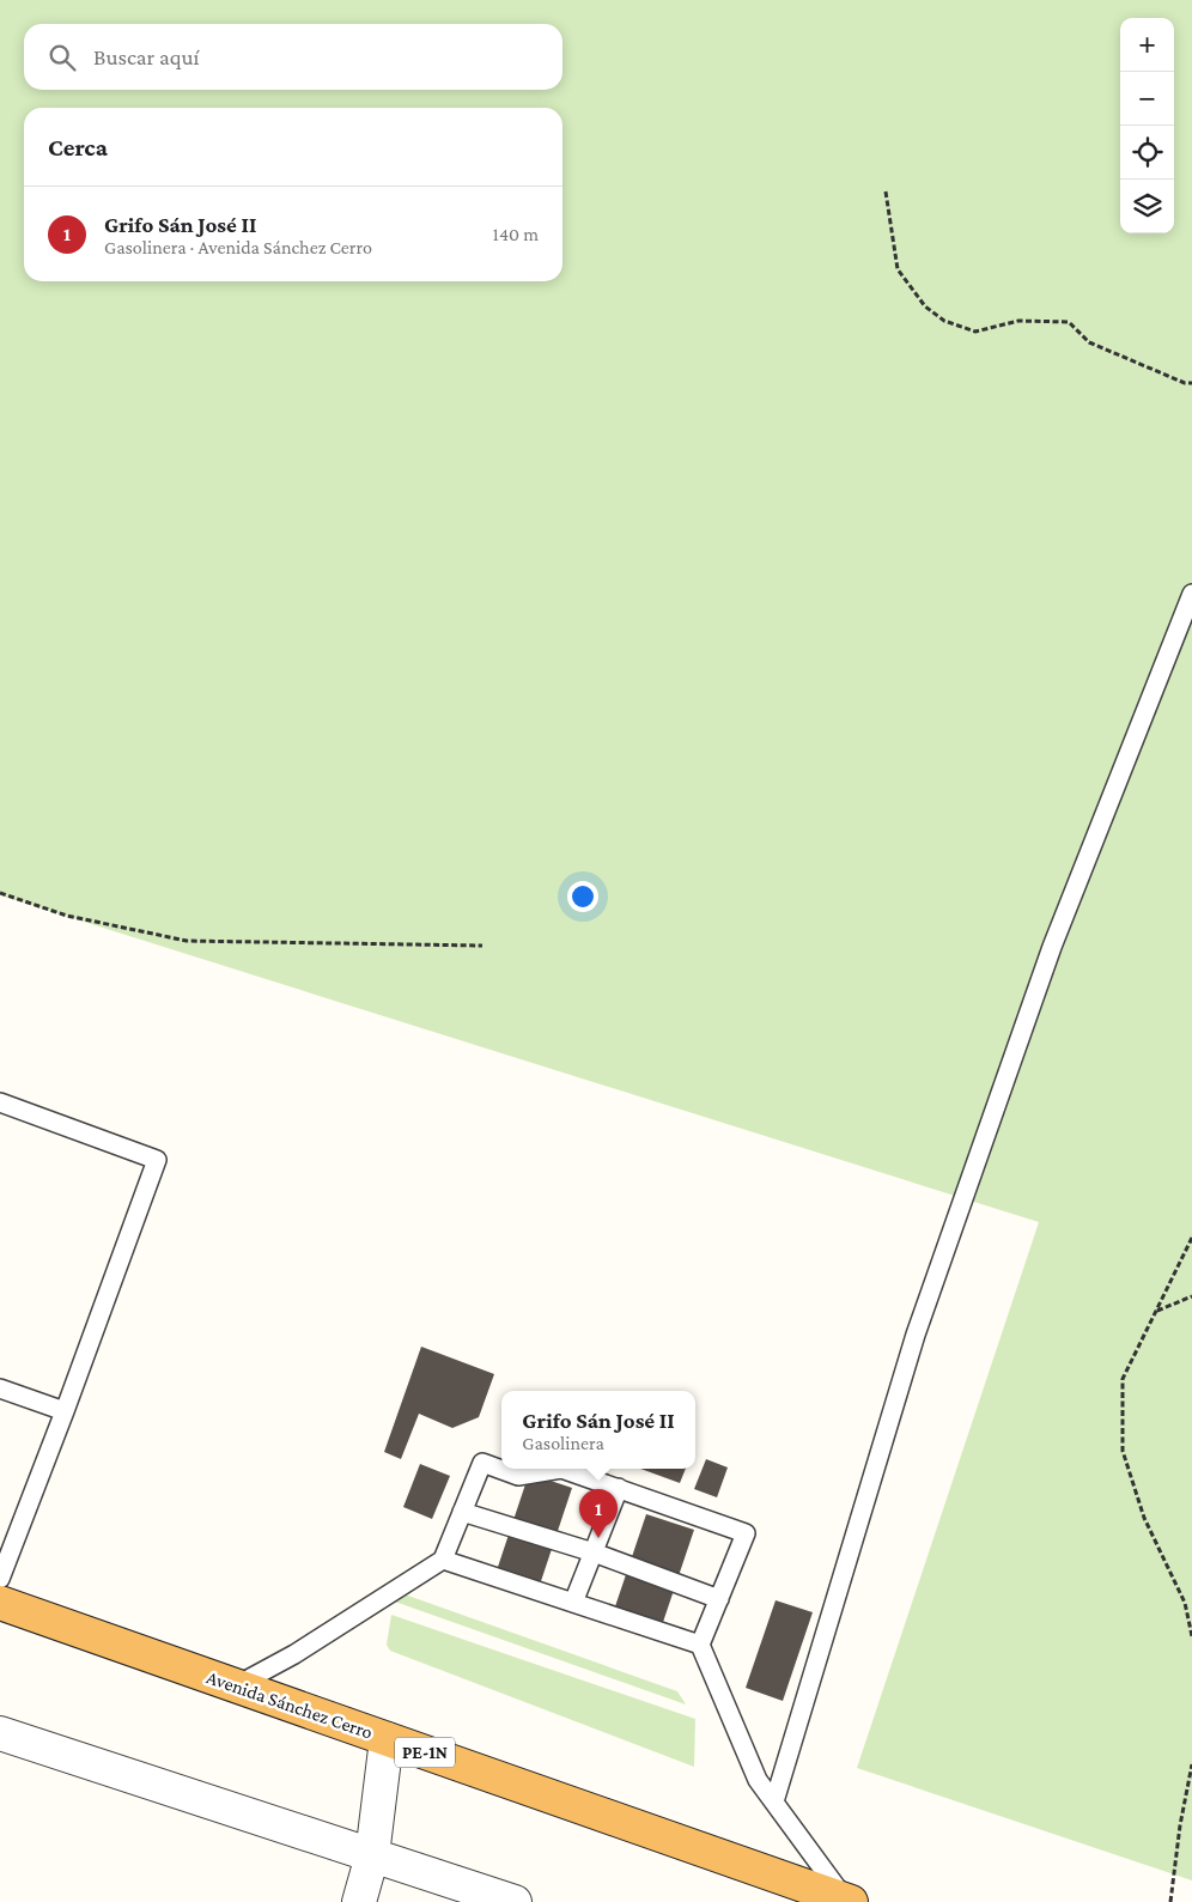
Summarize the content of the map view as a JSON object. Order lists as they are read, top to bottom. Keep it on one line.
{"streets":{"highway":["Avenida Sánchez Cerro","PE-1N"]},"page":{"map_buttons":["+","−"],"search":"Buscar aquí","heading":"Cerca","list":[{"mark":"1","name":"Grifo Sán José II","note":"Gasolinera · Avenida Sánchez Cerro","value":"140 m"}],"popup":["Grifo Sán José II","Gasolinera"],"pins":"1"}}
